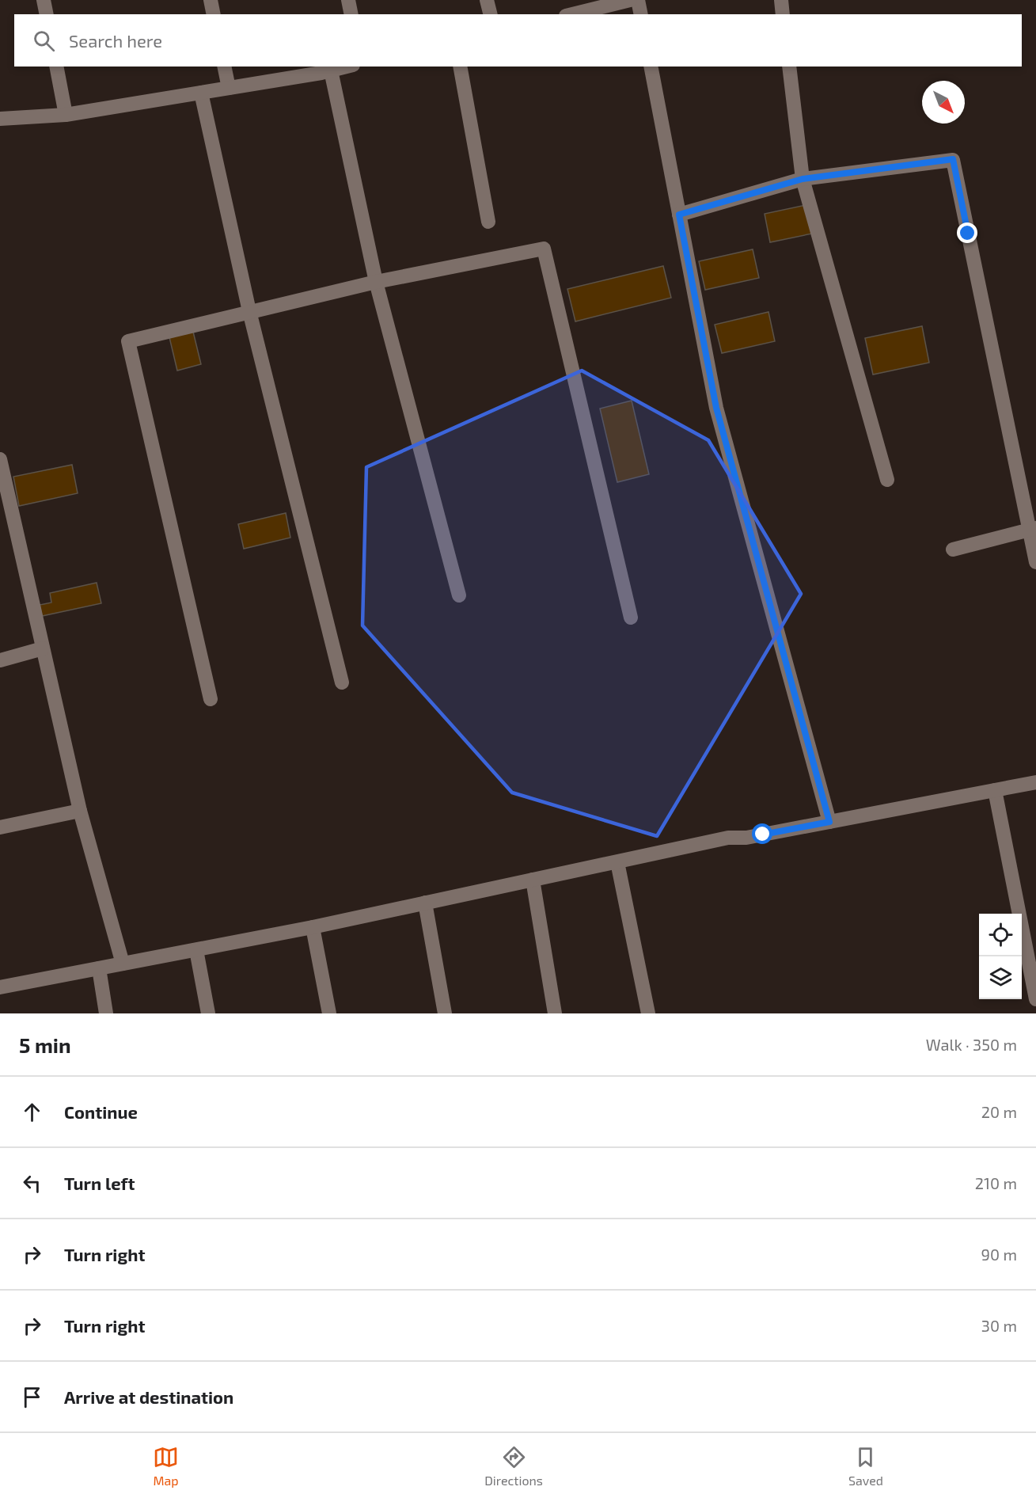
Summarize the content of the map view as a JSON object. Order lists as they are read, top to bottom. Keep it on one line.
{"north":"bottom right","page":{"search":"Search here","heading":["5 min","Walk · 350 m"],"list":[["Continue","20 m"],["Turn left","210 m"],["Turn right","90 m"],["Turn right","30 m"],"Arrive at destination"],"nav":["Map","Directions","Saved"]}}
